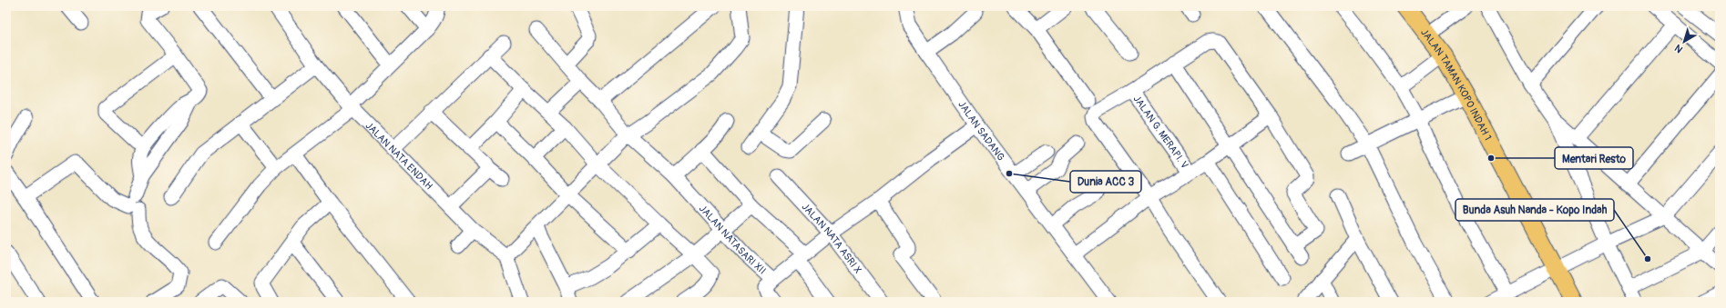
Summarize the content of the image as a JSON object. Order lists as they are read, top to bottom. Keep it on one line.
{"streets":{"main road":["JALAN TAMAN KOPO INDAH 1"],"street":["JALAN SADANG","JALAN G. MERAPI. V","JALAN NATA ENDAH","JALAN NATA ASRI X","JALAN NATASARI XII"]},"places":["Mentari Resto","Dunia ACC 3","Bunda Asuh Nanda - Kopo Indah"],"north":"bottom left"}
